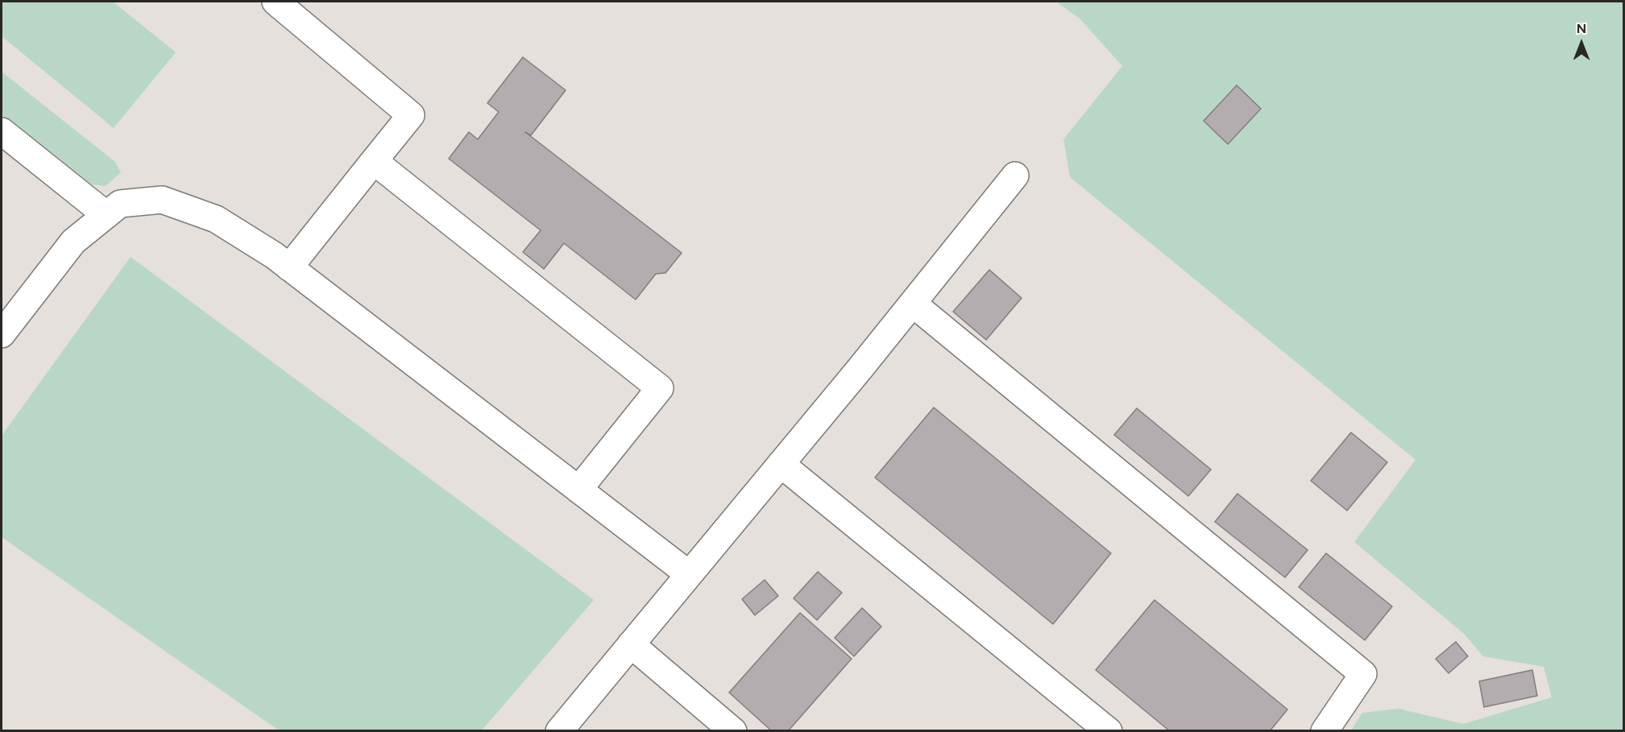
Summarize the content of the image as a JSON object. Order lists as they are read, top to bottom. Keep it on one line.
{"north":"top"}
